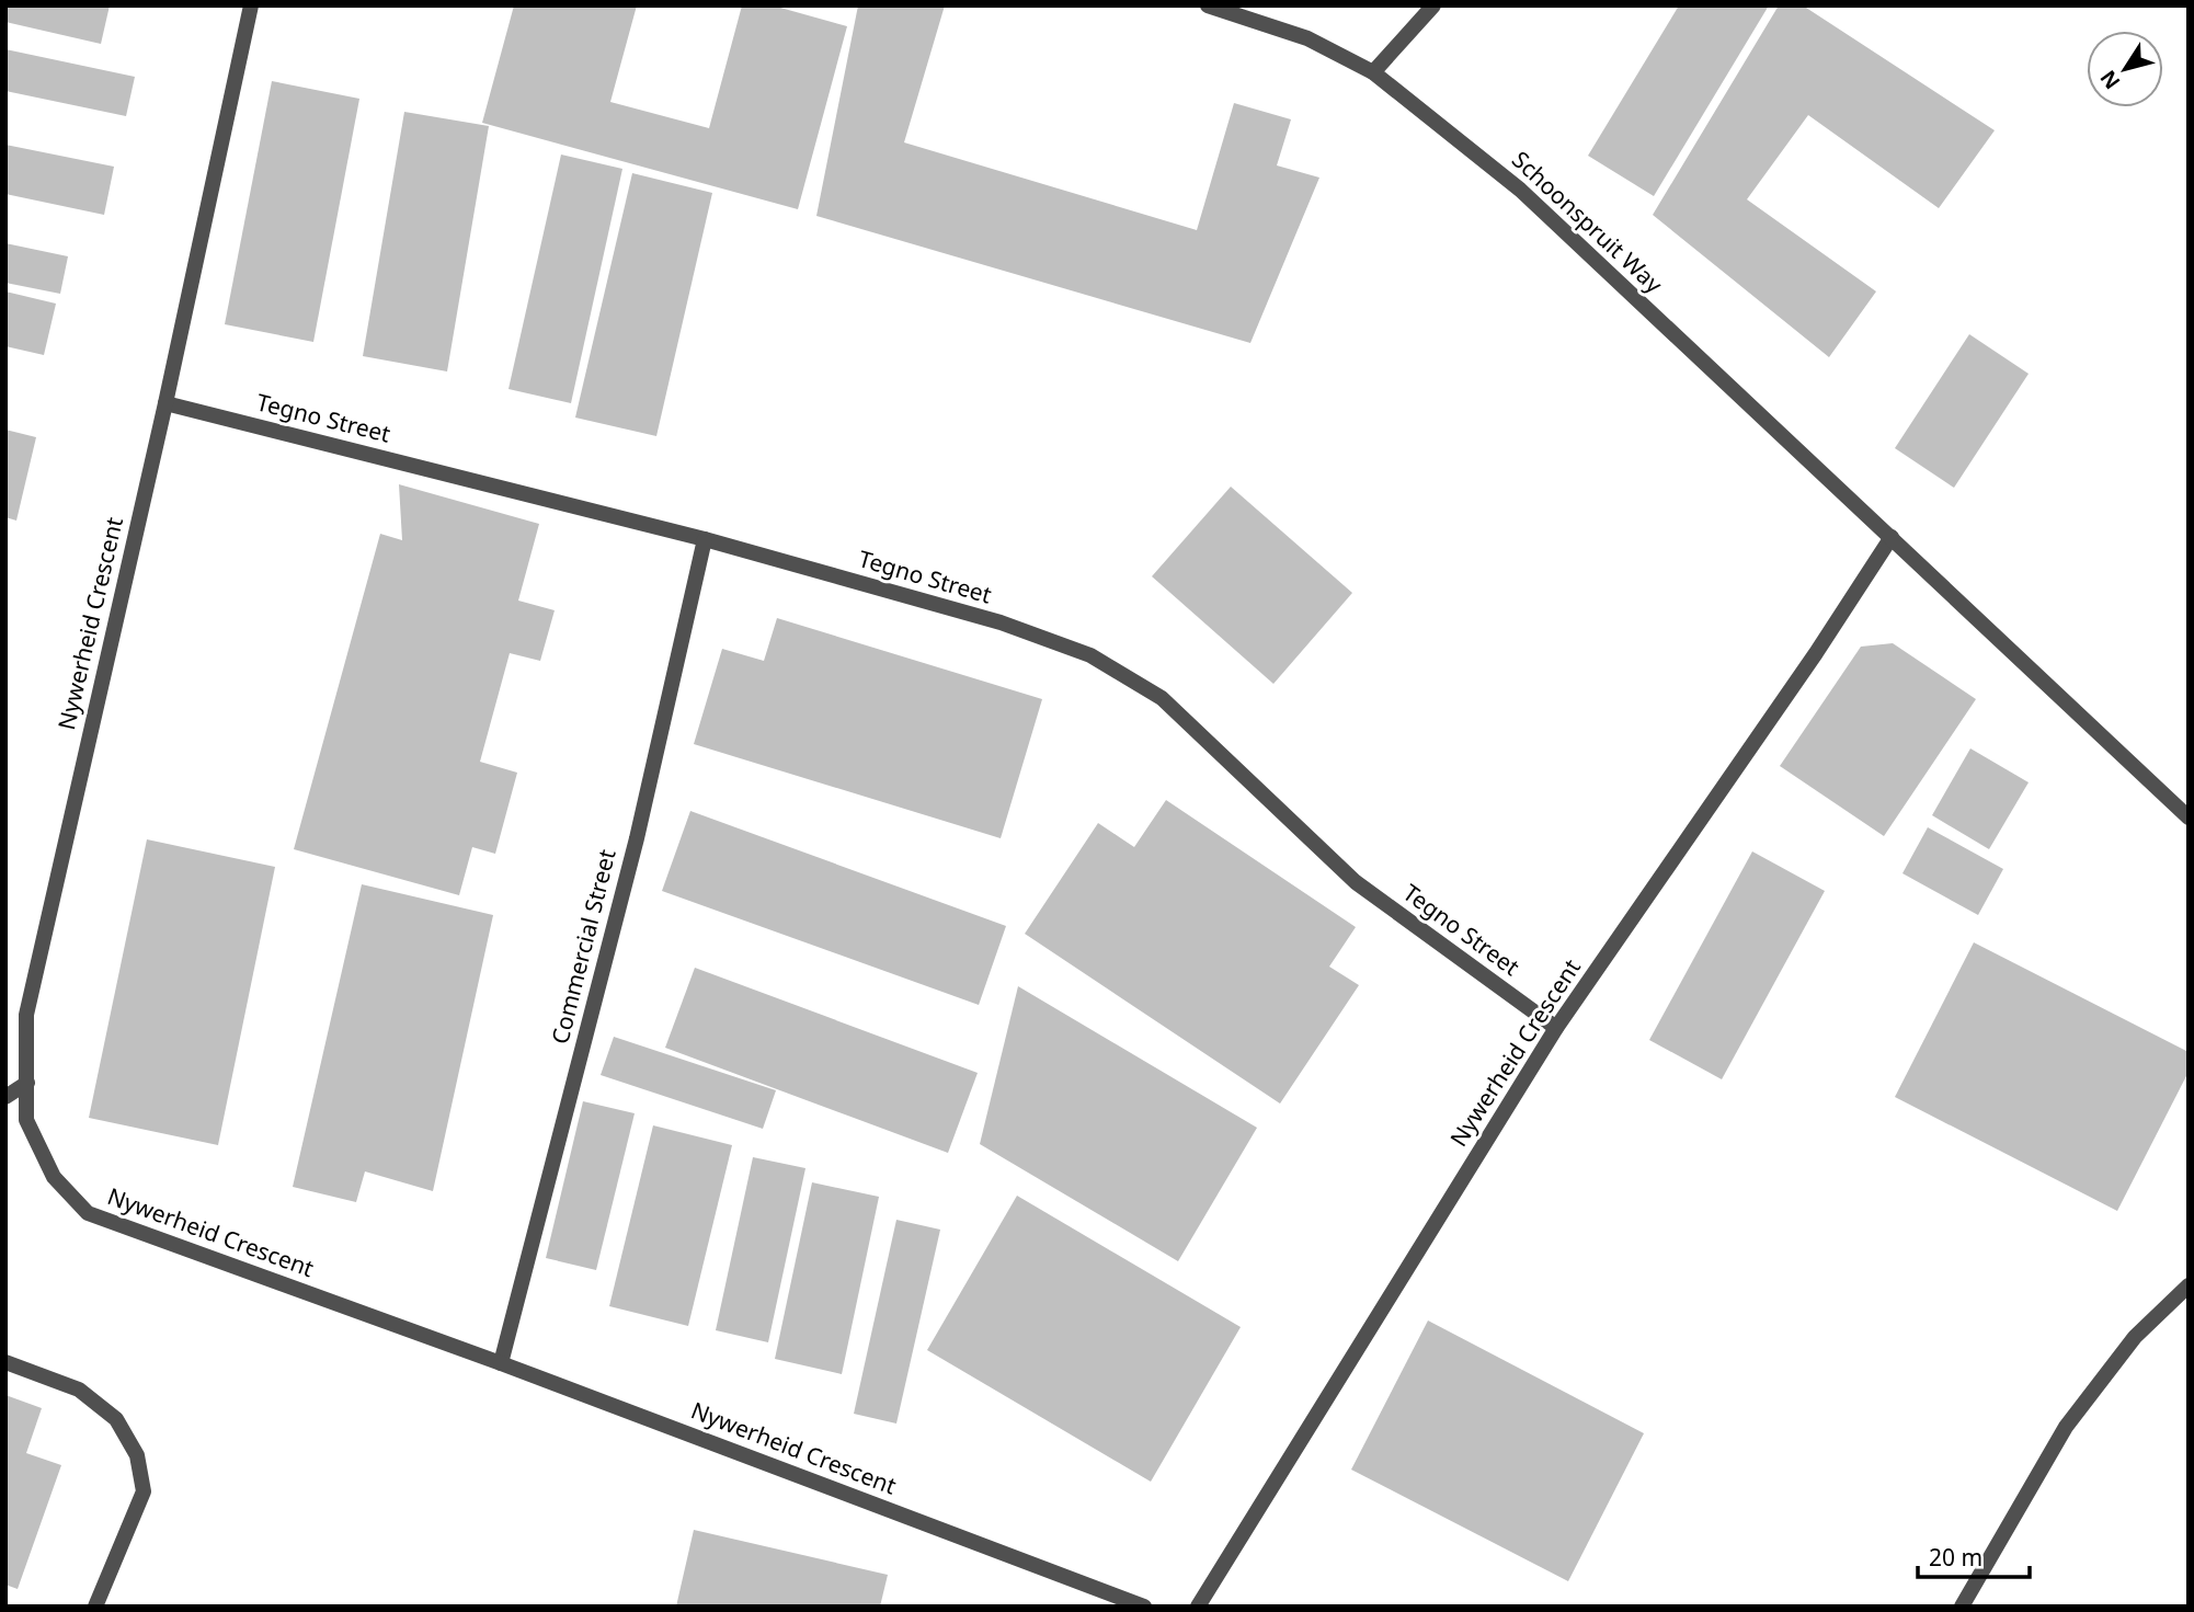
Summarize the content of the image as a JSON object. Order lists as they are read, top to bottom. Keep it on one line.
{"streets":{"street":["Schoonspruit Way","Tegno Street","Nywerheid Crescent","Commercial Street"]},"crossings":[["Schoonspruit Way","Nywerheid Crescent"],["Tegno Street","Nywerheid Crescent"],["Tegno Street","Commercial Street"],["Nywerheid Crescent","Commercial Street"]],"scale_bar":"20 m","north":"bottom left"}
